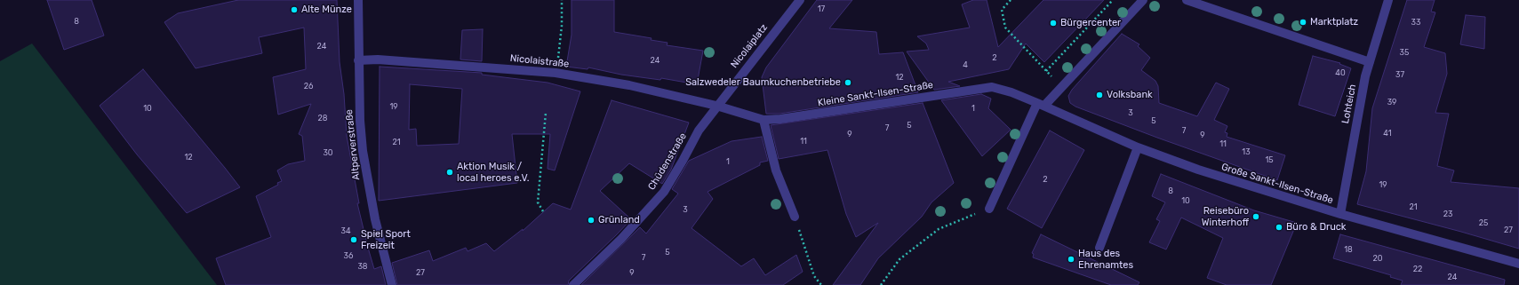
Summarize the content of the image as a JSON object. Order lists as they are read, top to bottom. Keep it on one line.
{"streets":{"street":["Nicolaiplatz","Nicolaistraße","Kleine Sankt-Ilsen-Straße","Lohteich","Altperverstraße","Chüdenstraße","Große Sankt-Ilsen-Straße"]},"crossings":[["Nicolaiplatz","Nicolaistraße"],["Nicolaiplatz","Kleine Sankt-Ilsen-Straße"],["Nicolaiplatz","Chüdenstraße"],["Nicolaistraße","Kleine Sankt-Ilsen-Straße"],["Nicolaistraße","Altperverstraße"],["Nicolaistraße","Chüdenstraße"],["Kleine Sankt-Ilsen-Straße","Chüdenstraße"],["Kleine Sankt-Ilsen-Straße","Große Sankt-Ilsen-Straße"],["Lohteich","Große Sankt-Ilsen-Straße"]],"places":["Alte Münze","Marktplatz","Bürgercenter","Salzwedeler Baumkuchenbetriebe","Volksbank","Aktion Musik / local heroes e.V.","Reisebüro Winterhoff","Grünland","Büro & Druck","Spiel Sport Freizeit","Haus des Ehrenamtes"],"house_numbers":["17","8","33","24","35","2","24","4","40","37","12","26","39","19","10","1","3","28","5","5","7","7","41","9","9","11","21","11","13","30","12","15","1","2","19","8","10","21","3","23","25","27","34","18","5","36","7","20","38","22","27","9","24"]}
